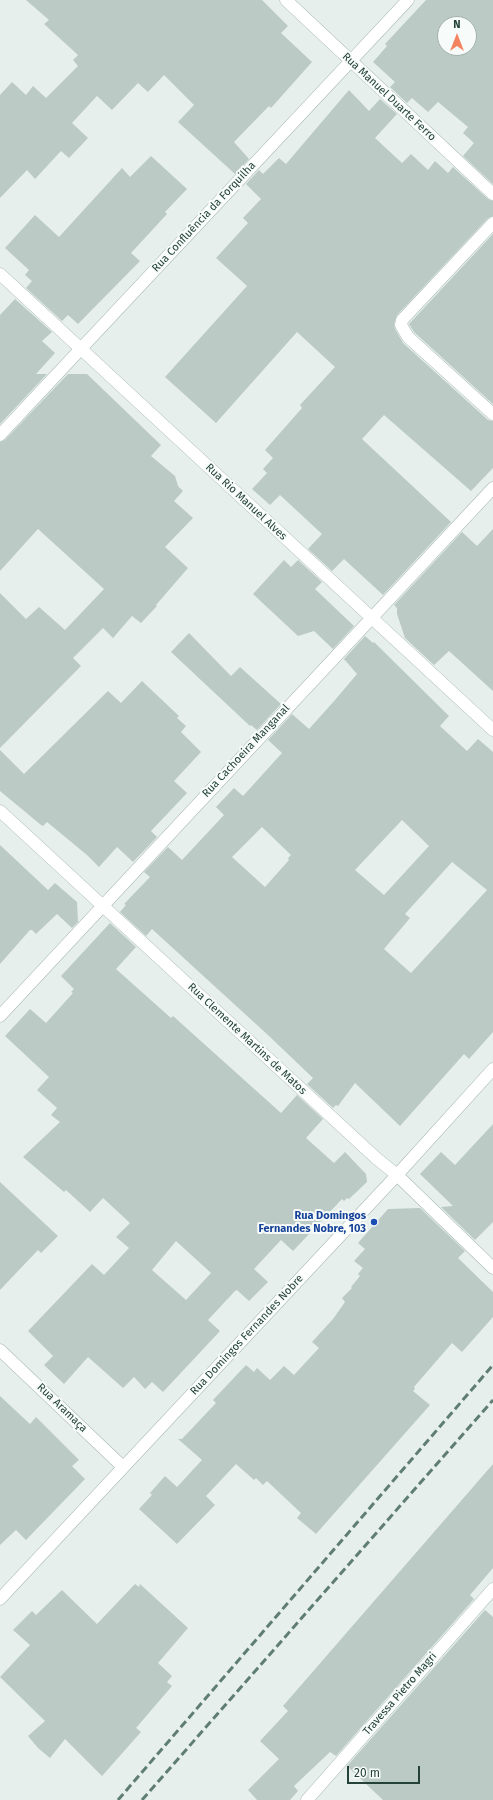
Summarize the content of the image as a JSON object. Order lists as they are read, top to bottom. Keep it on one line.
{"streets":{"street":["Rua Manuel Duarte Ferro","Rua Confluência da Forquilha","Rua Rio Manuel Alves","Rua Cachoeira Manganal","Rua Clemente Martins de Matos","Rua Domingos Fernandes Nobre","Rua Aramaça","Travessa Pietro Magri"]},"crossings":[["Rua Manuel Duarte Ferro","Rua Confluência da Forquilha"],["Rua Confluência da Forquilha","Rua Rio Manuel Alves"],["Rua Rio Manuel Alves","Rua Cachoeira Manganal"],["Rua Cachoeira Manganal","Rua Clemente Martins de Matos"],["Rua Clemente Martins de Matos","Rua Domingos Fernandes Nobre"],["Rua Domingos Fernandes Nobre","Rua Aramaça"]],"places":["Rua Domingos Fernandes Nobre, 103"],"scale_bar":"20 m","north":"top"}
